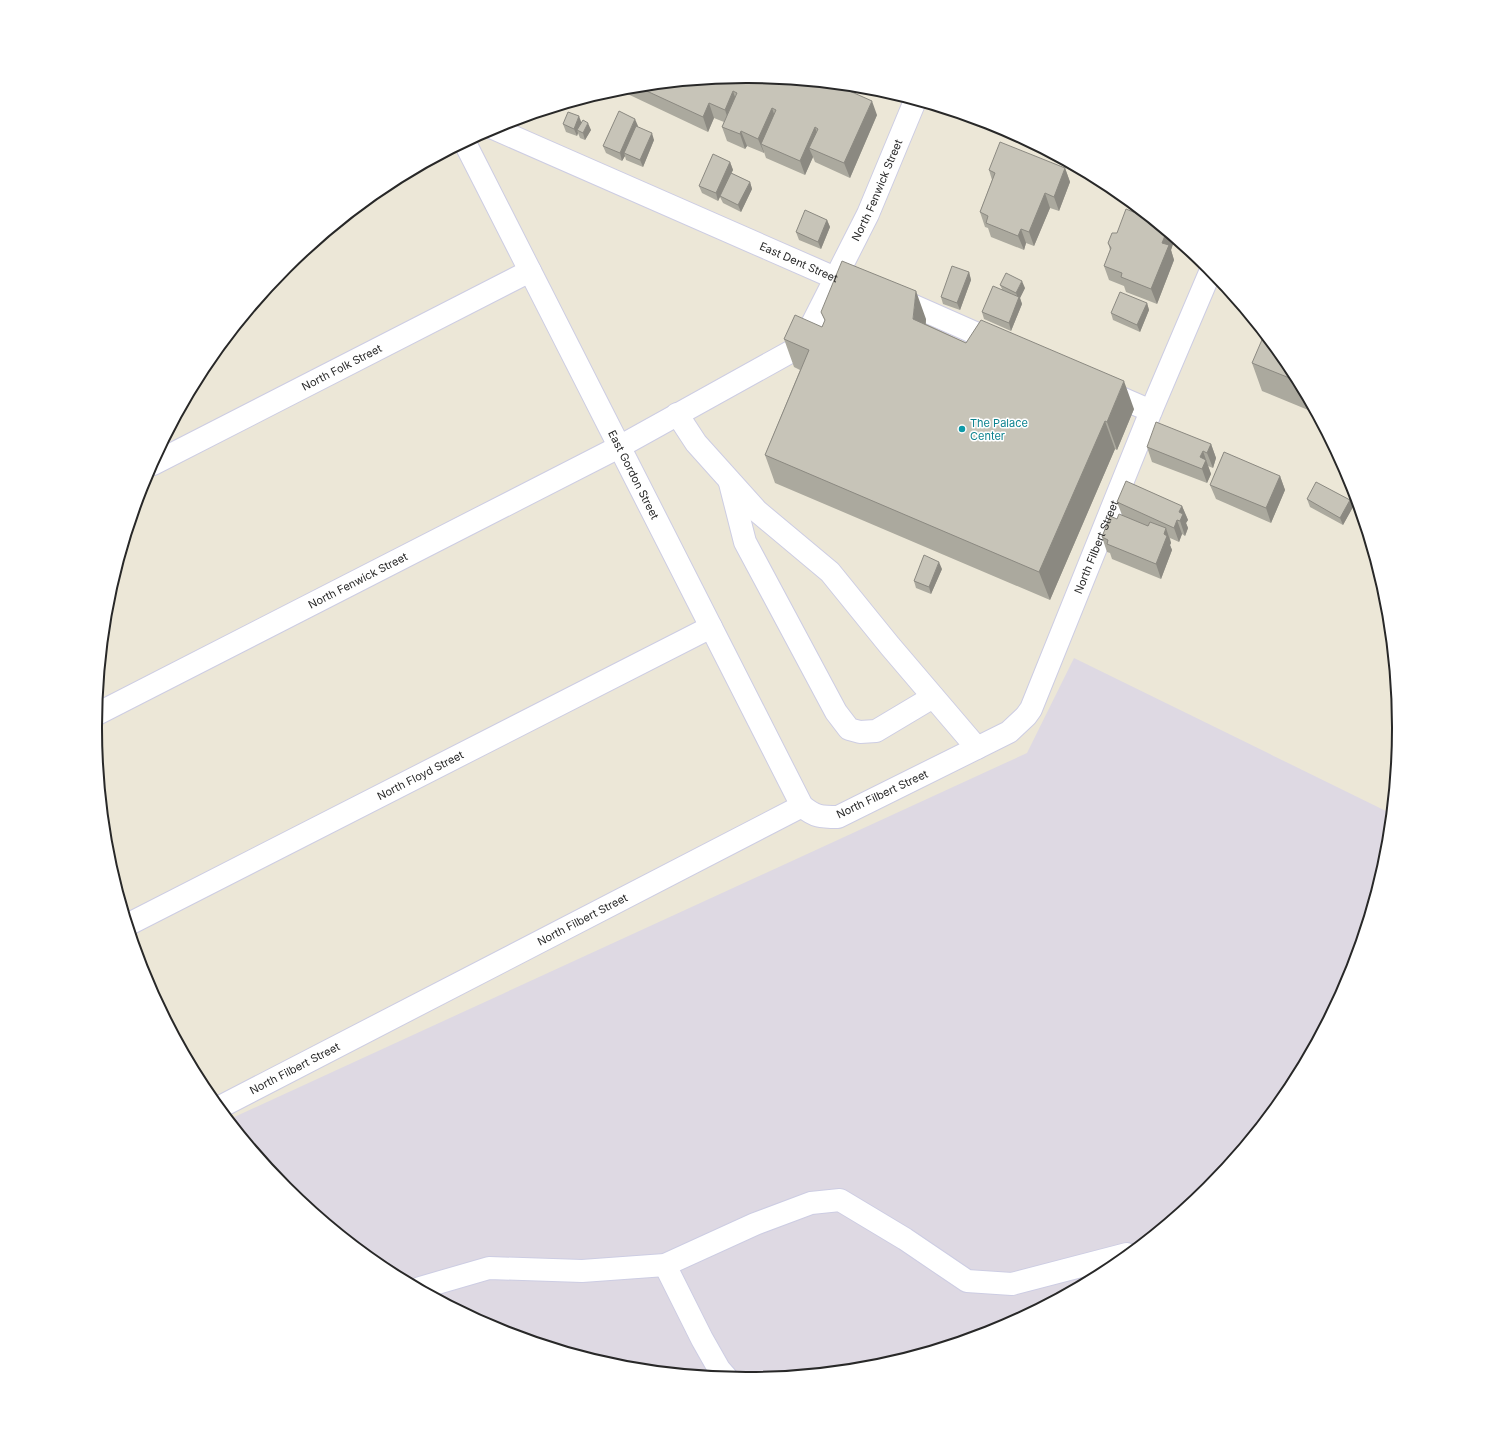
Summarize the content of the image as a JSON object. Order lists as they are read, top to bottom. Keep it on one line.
{"streets":{"street":["North Fenwick Street","East Dent Street","North Folk Street","East Gordon Street","North Filbert Street","North Floyd Street"]},"crossings":[["North Fenwick Street","East Dent Street"],["North Fenwick Street","East Gordon Street"],["North Folk Street","East Gordon Street"],["East Gordon Street","North Filbert Street"],["East Gordon Street","North Floyd Street"]],"places":["The Palace Center"]}
